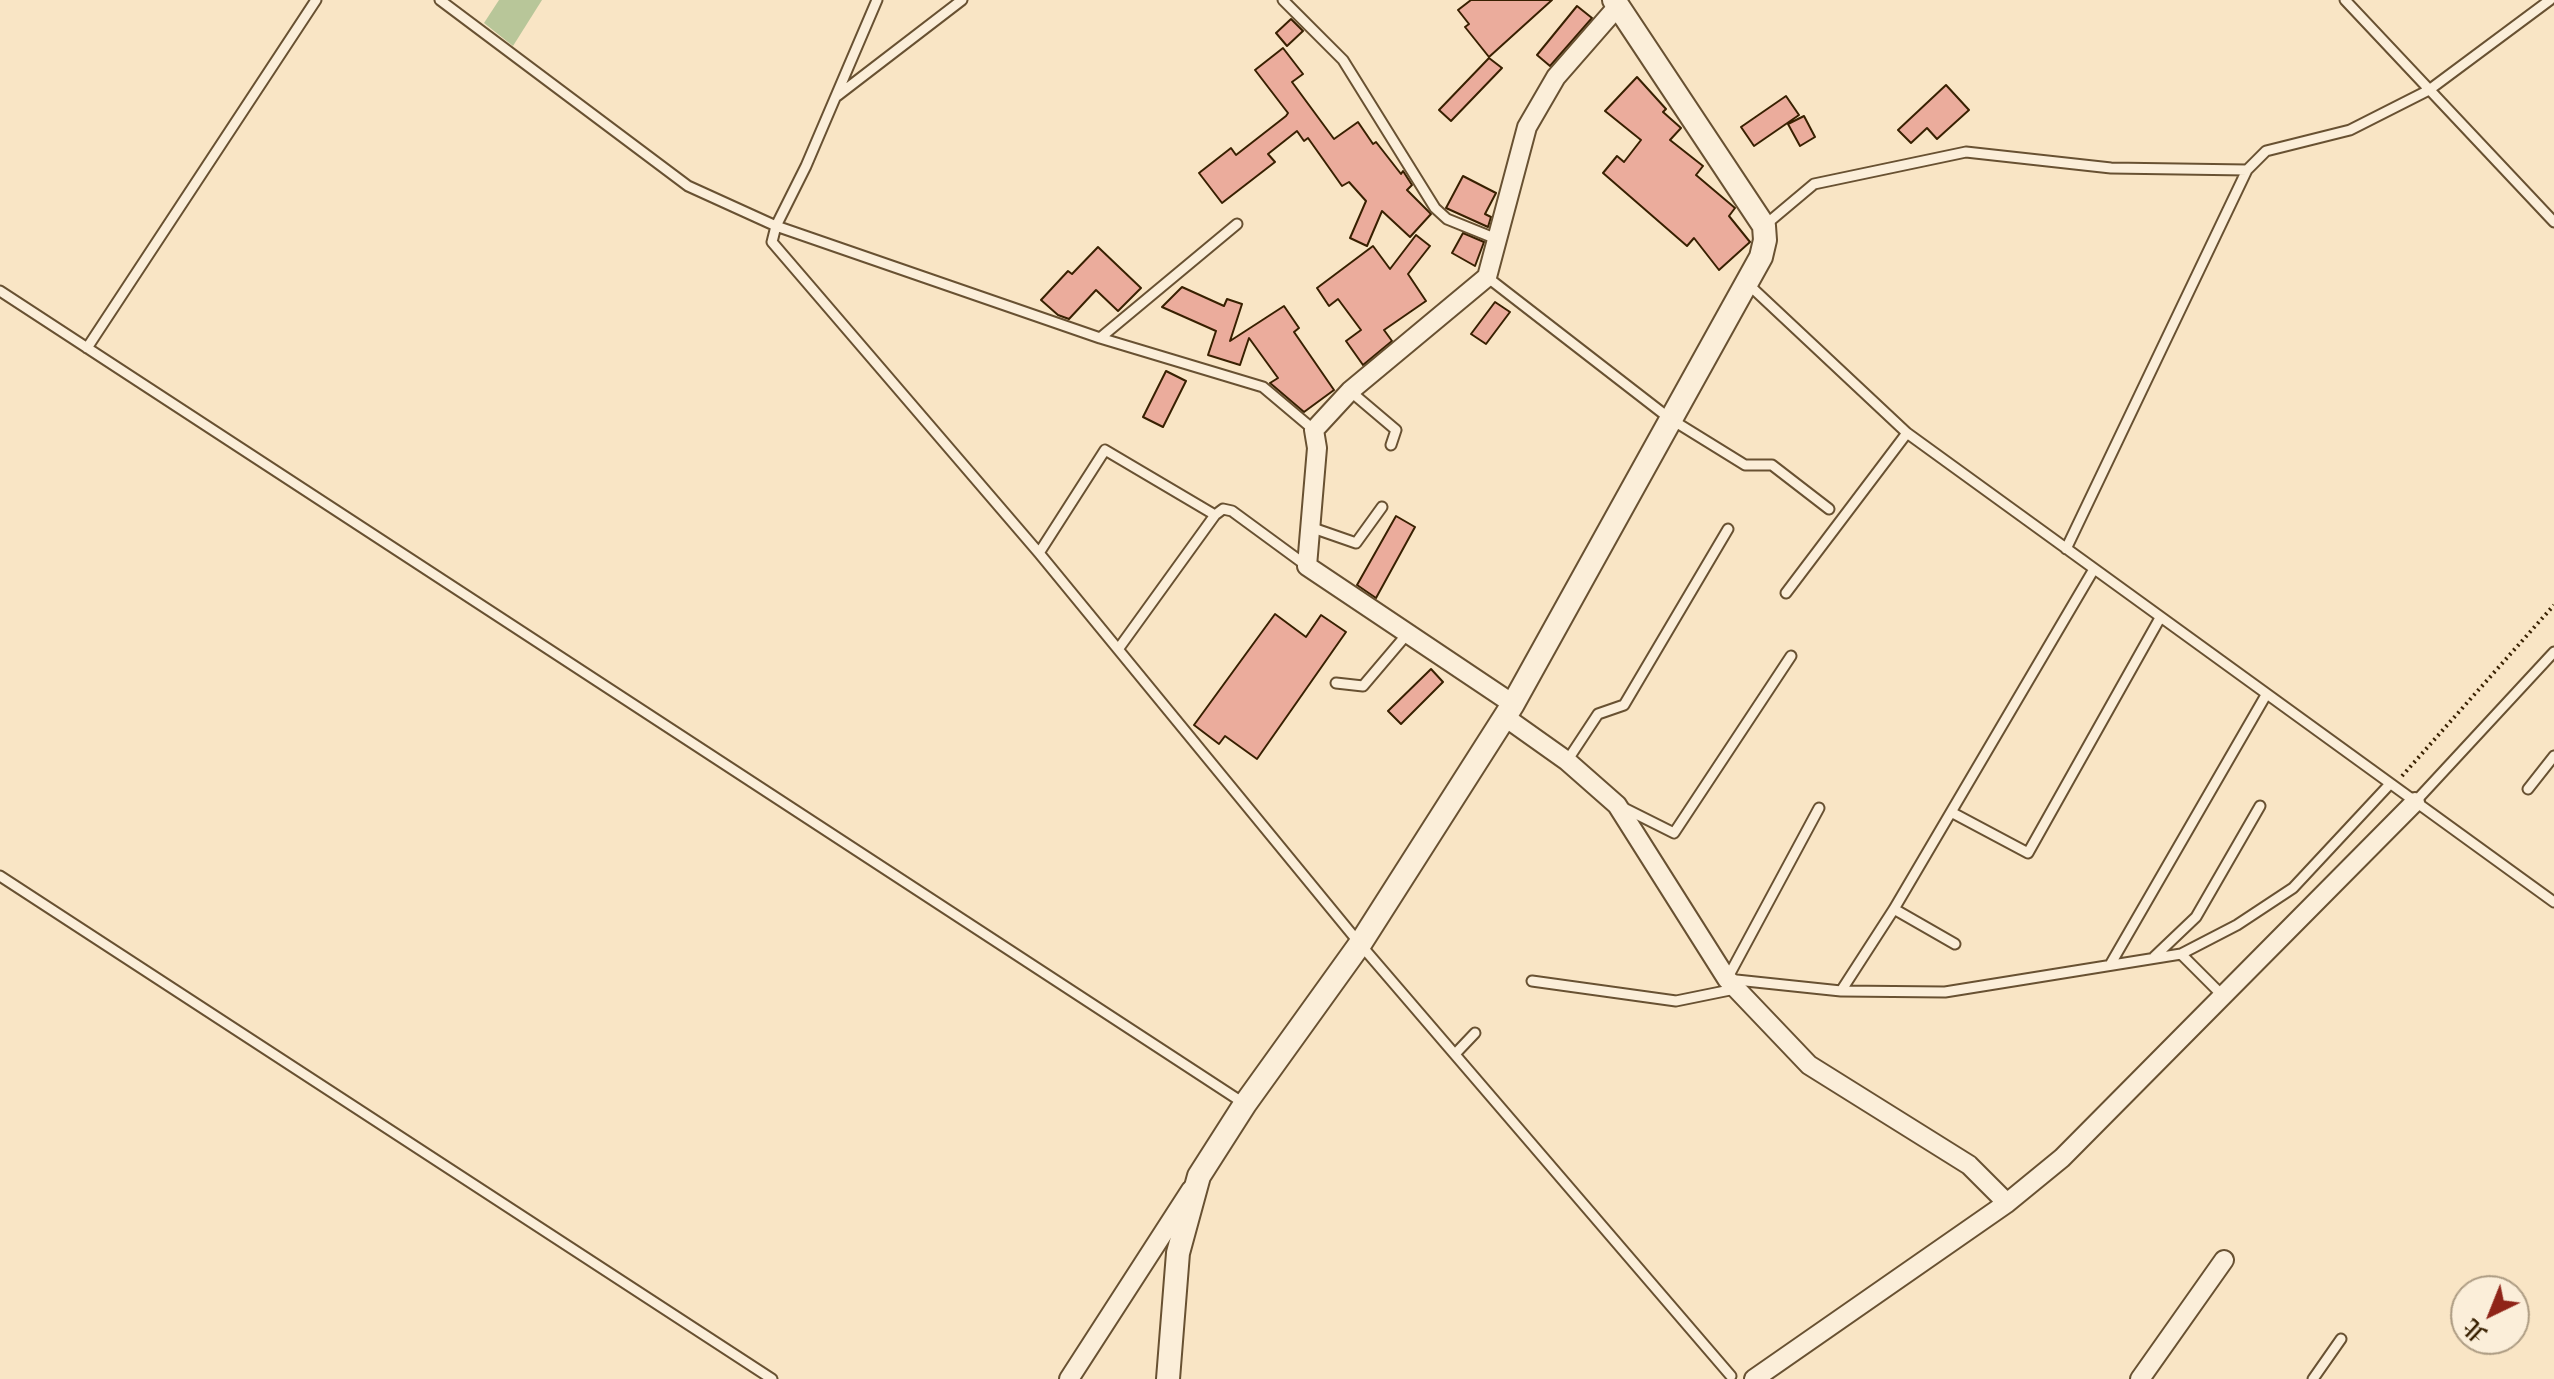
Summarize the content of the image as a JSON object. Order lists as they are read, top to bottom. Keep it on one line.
{"north":"bottom left"}
